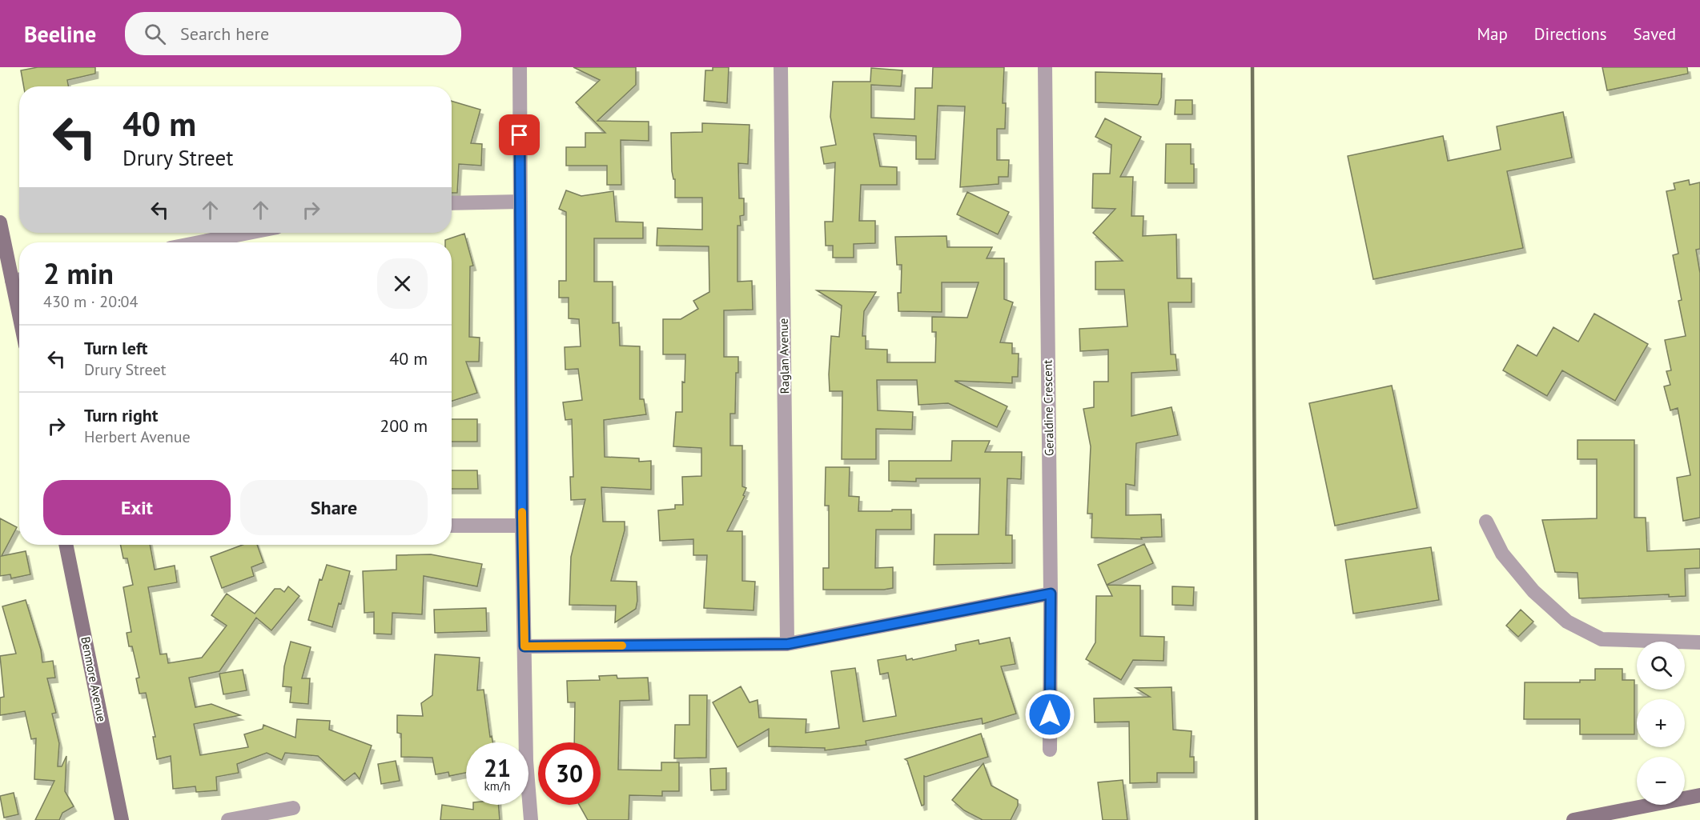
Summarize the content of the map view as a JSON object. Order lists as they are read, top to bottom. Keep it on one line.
{"streets":{"street":["Raglan Avenue","Geraldine Crescent","Benmore Avenue"]},"page":{"header":"Beeline","search":"Search here","nav":["Map","Directions","Saved"],"turn":["40 m","Drury Street"],"heading":["2 min","430 m · 20:04"],"list":[{"name":"Turn left","note":"Drury Street","value":"40 m"},{"name":"Turn right","note":"Herbert Avenue","value":"200 m"}],"buttons":["Exit","Share"],"map_buttons":["+","−"],"speed":"21 km/h","limit":"30"}}
